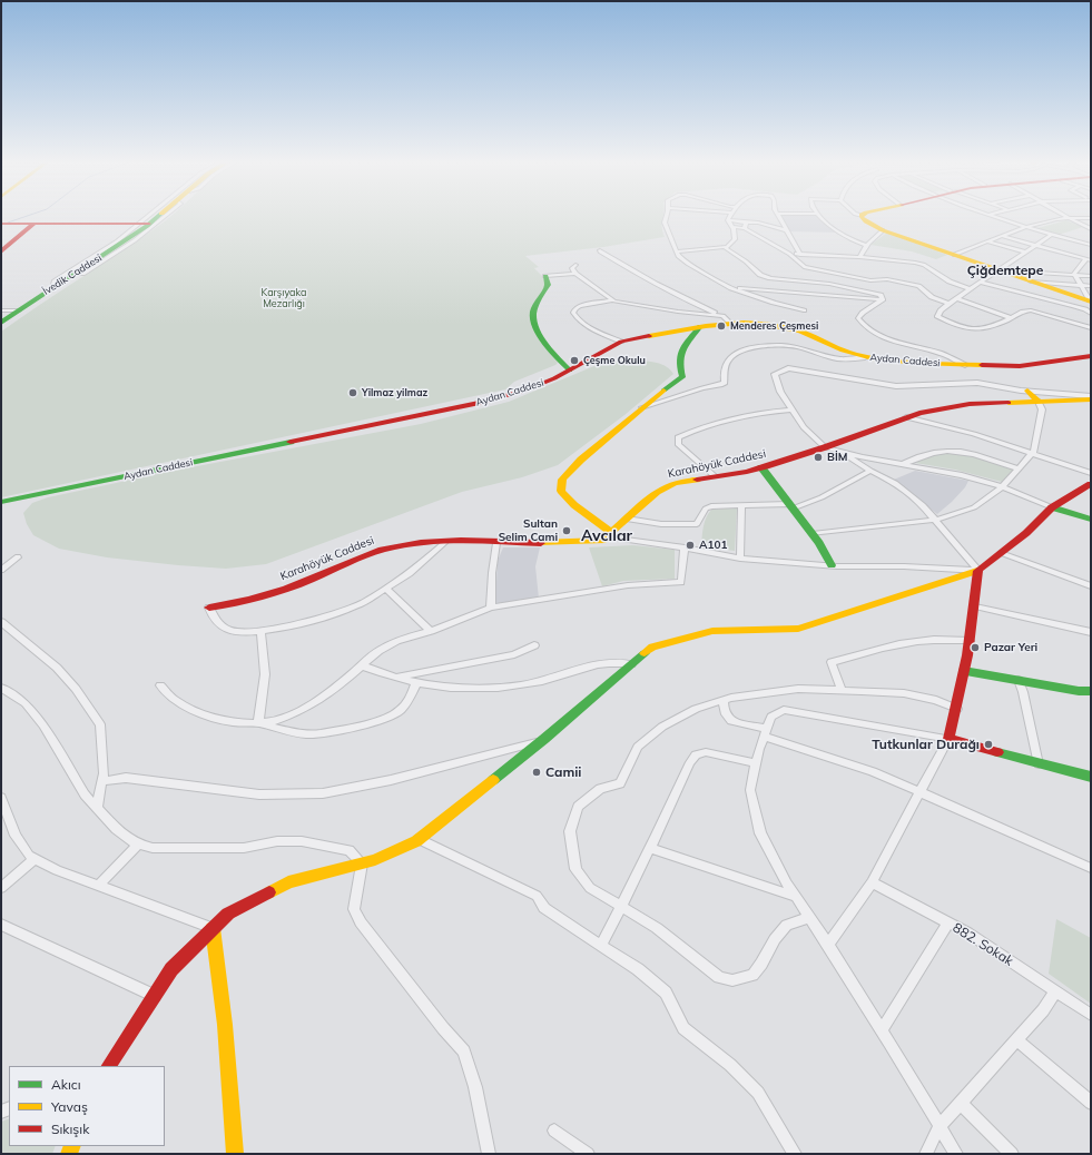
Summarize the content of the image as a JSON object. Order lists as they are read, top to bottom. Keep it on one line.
{"streets":{"street":["İvedik Caddesi","Aydan Caddesi","Karahöyük Caddesi","882. Sokak"]},"districts":["Çiğdemtepe","Avcılar"],"parks":["Karşıyaka Mezarlığı"],"places":["Menderes Çeşmesi","Çeşme Okulu","Yilmaz yilmaz","BİM","Sultan Selim Cami","A101","Pazar Yeri","Tutkunlar Durağı","Camii"],"legend":["Akıcı","Yavaş","Sıkışık"]}
